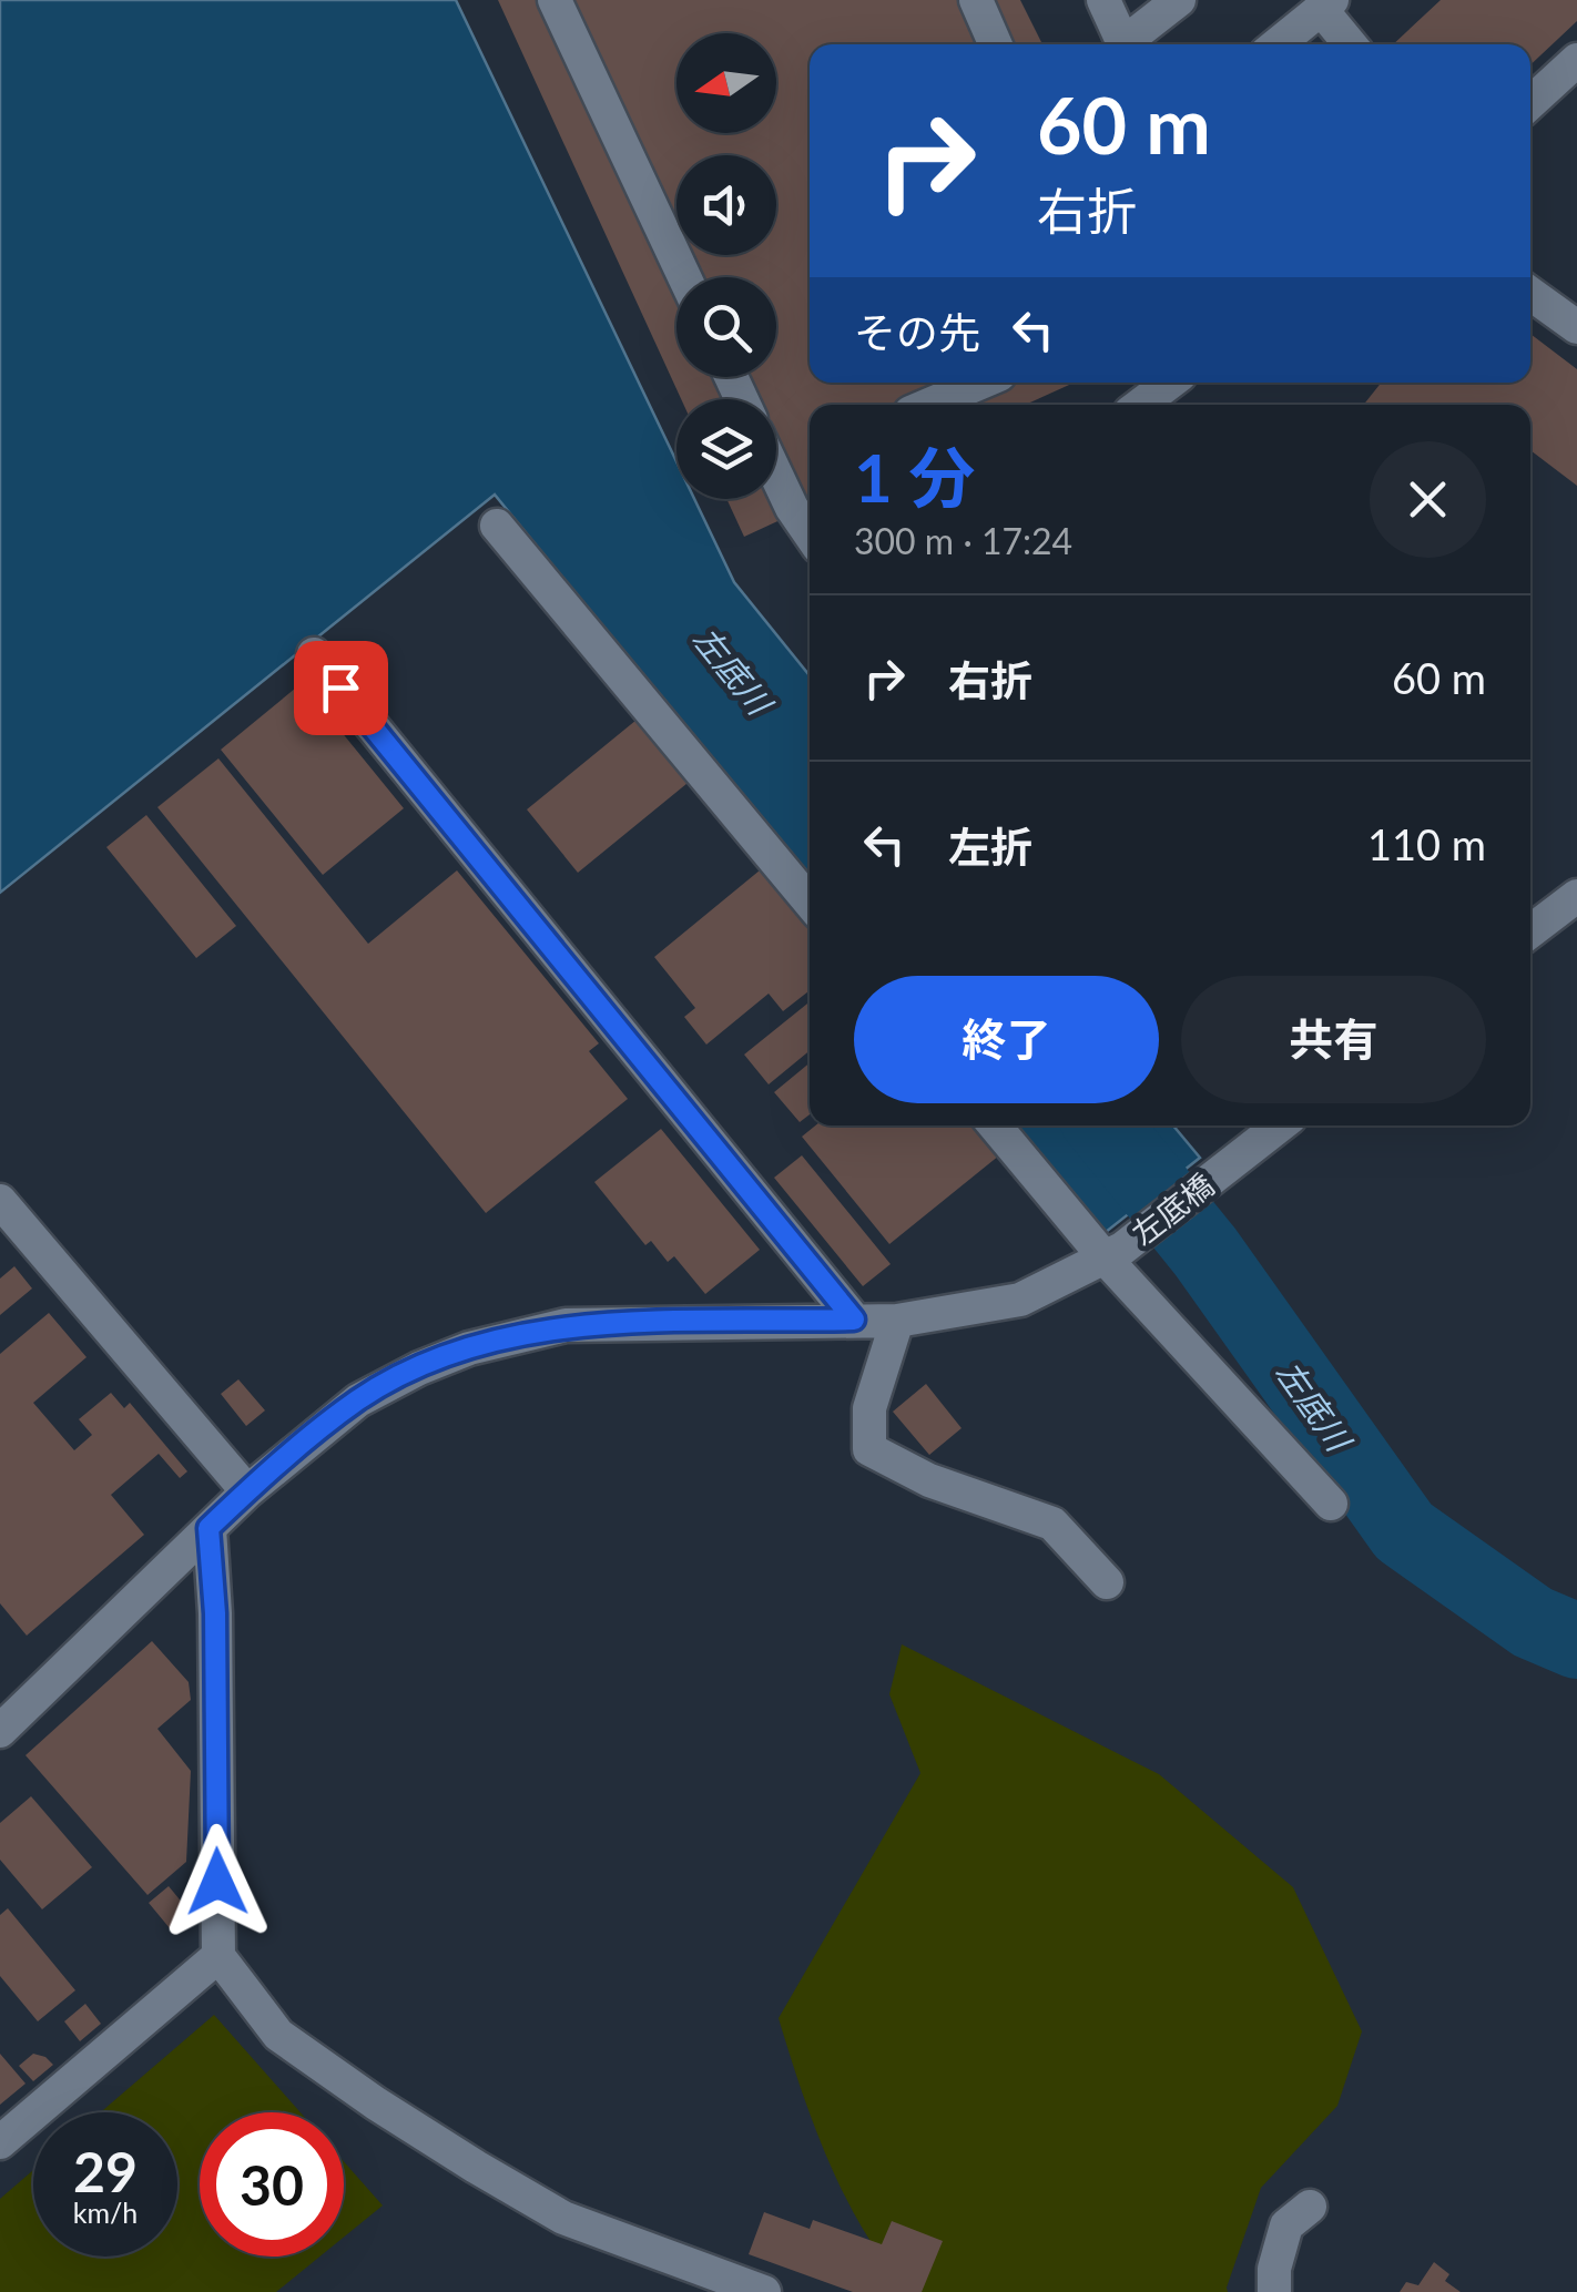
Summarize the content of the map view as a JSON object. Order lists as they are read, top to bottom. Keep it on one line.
{"streets":{"street":["左底橋"]},"water":["左底川"],"north":"left","page":{"turn":["60 m","右折"],"then":"その先","heading":["1 分","300 m · 17:24"],"list":[{"name":"右折","value":"60 m"},{"name":"左折","value":"110 m"}],"buttons":["終了","共有"],"speed":"29 km/h","limit":"30"}}
